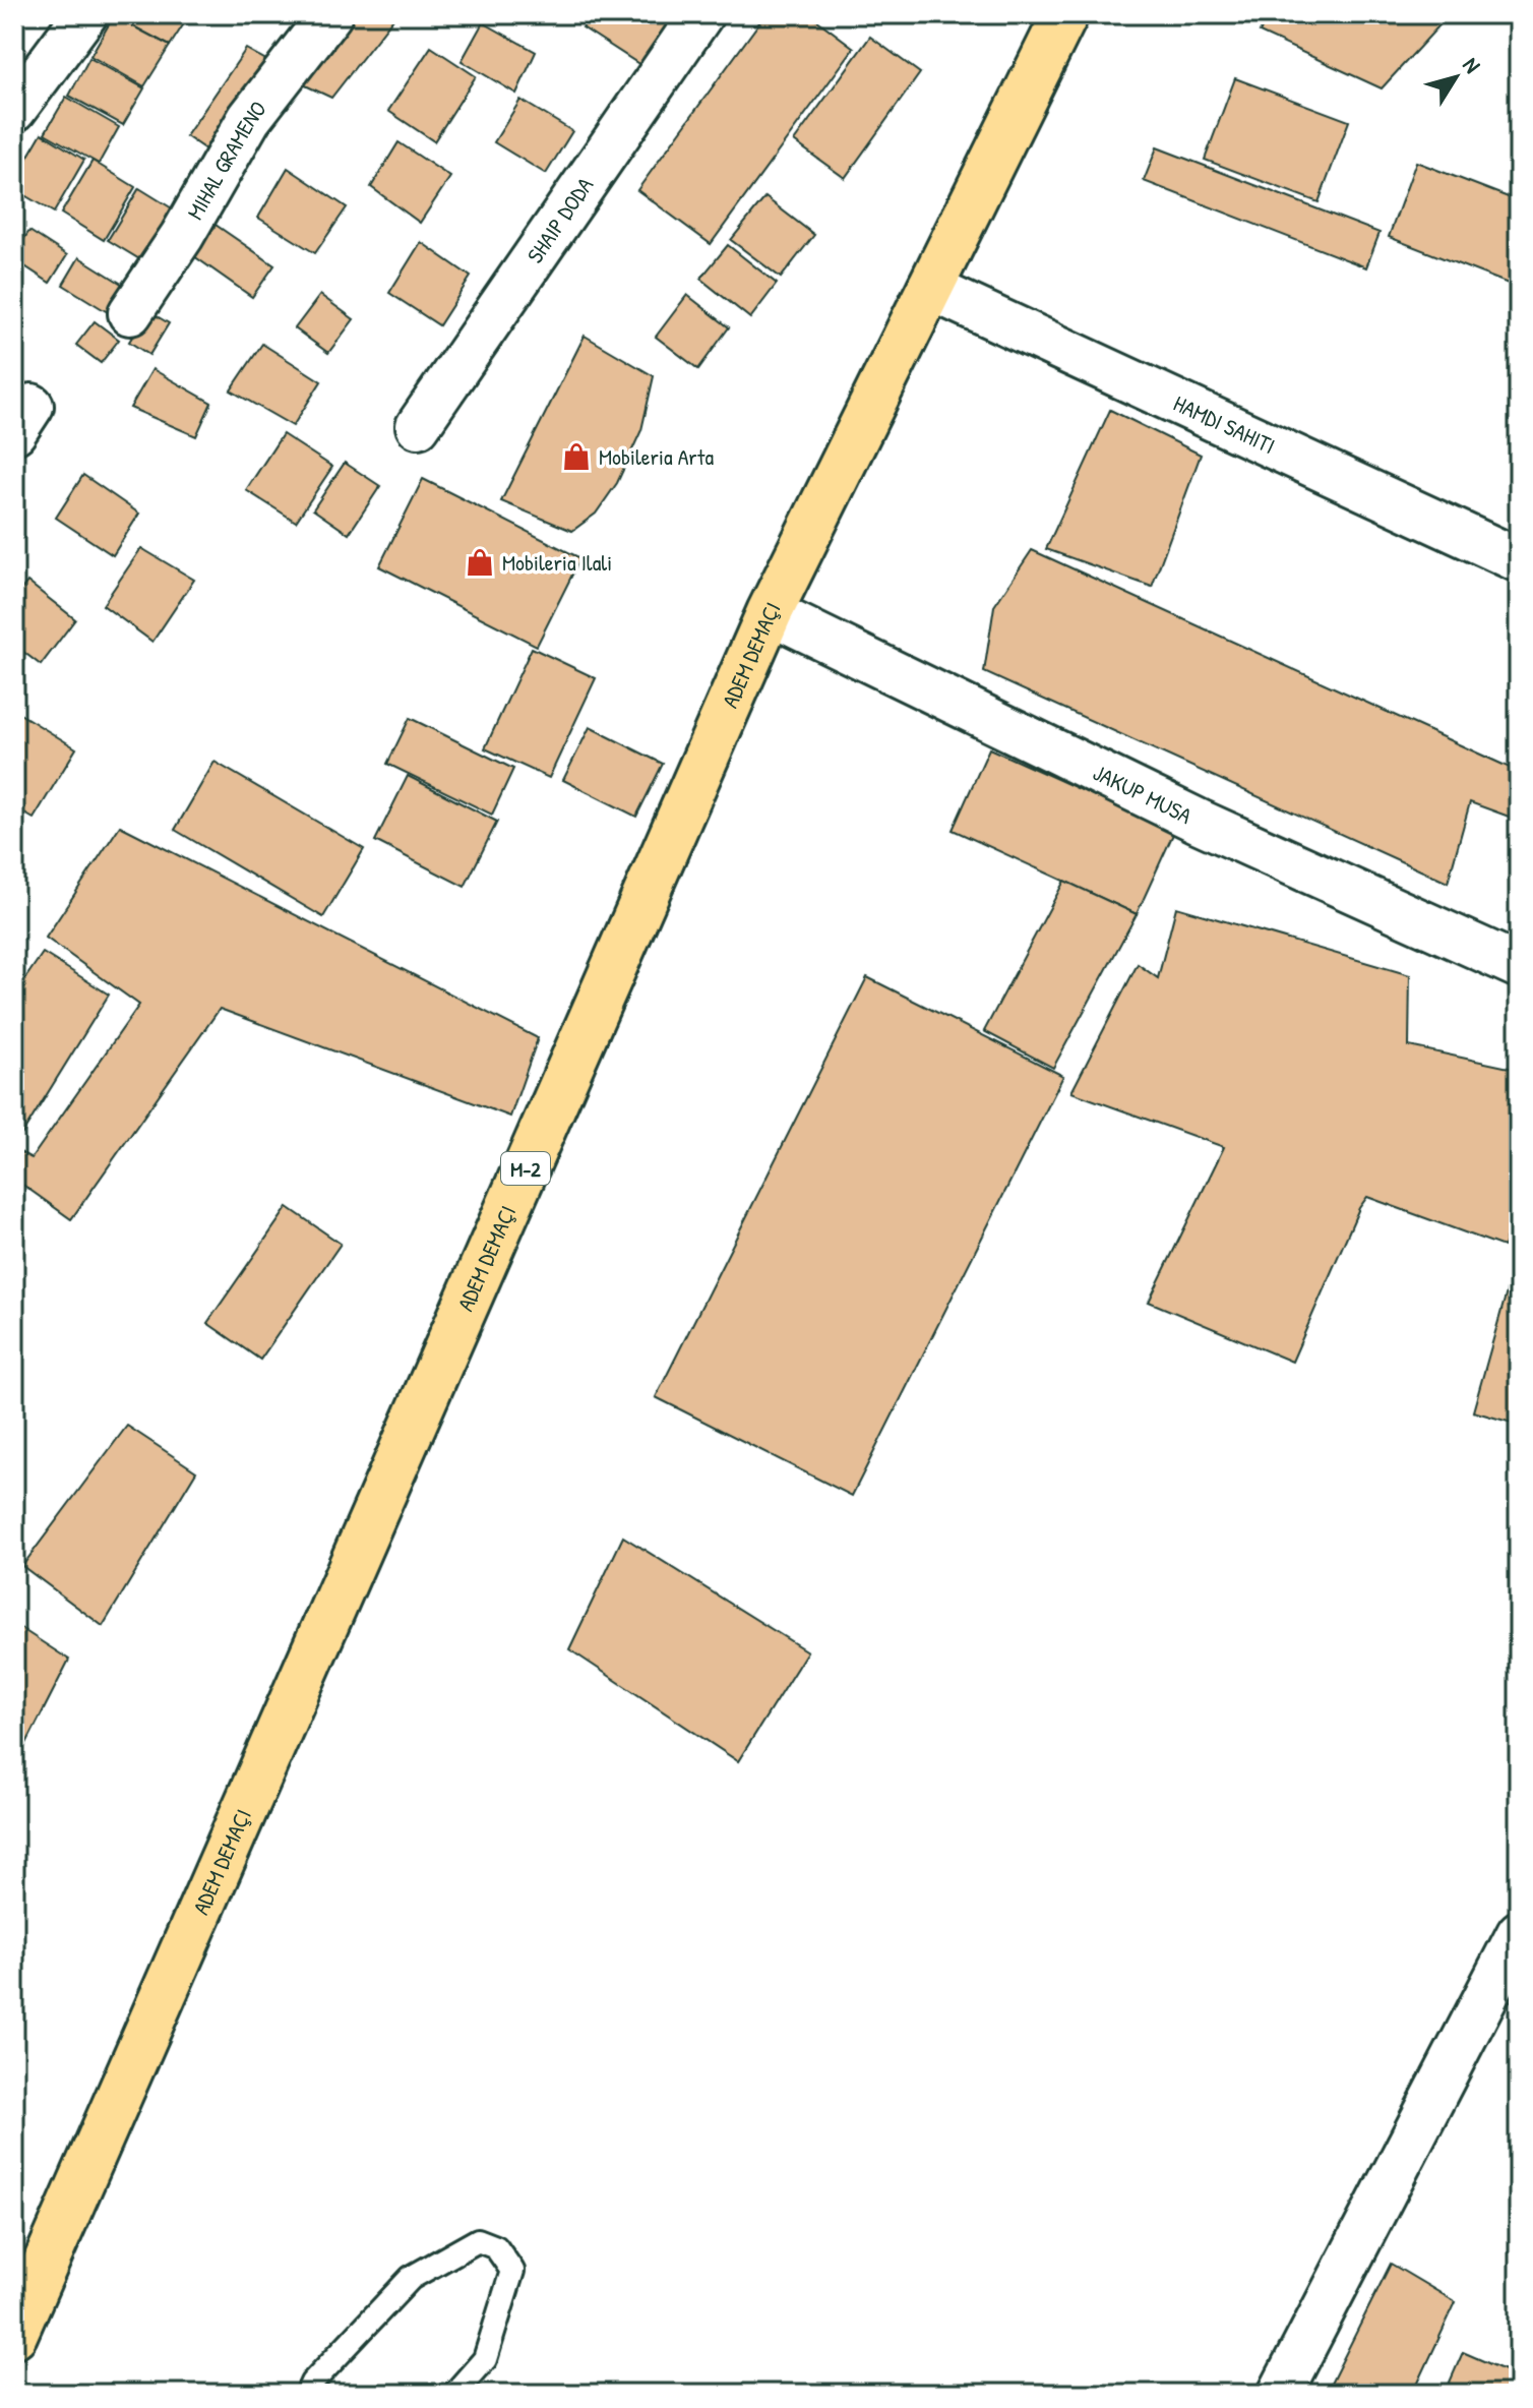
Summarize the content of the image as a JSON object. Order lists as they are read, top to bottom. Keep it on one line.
{"streets":{"main road":["ADEM DEMAÇI","M-2"],"street":["MIHAL GRAMENO","SHAIP DODA","HAMDI SAHITI","JAKUP MUSA"]},"crossings":[["HAMDI SAHITI","ADEM DEMAÇI"],["ADEM DEMAÇI","JAKUP MUSA"]],"places":{"shop":["Mobileria Arta","Mobileria Ilali"]},"north":"top right"}
